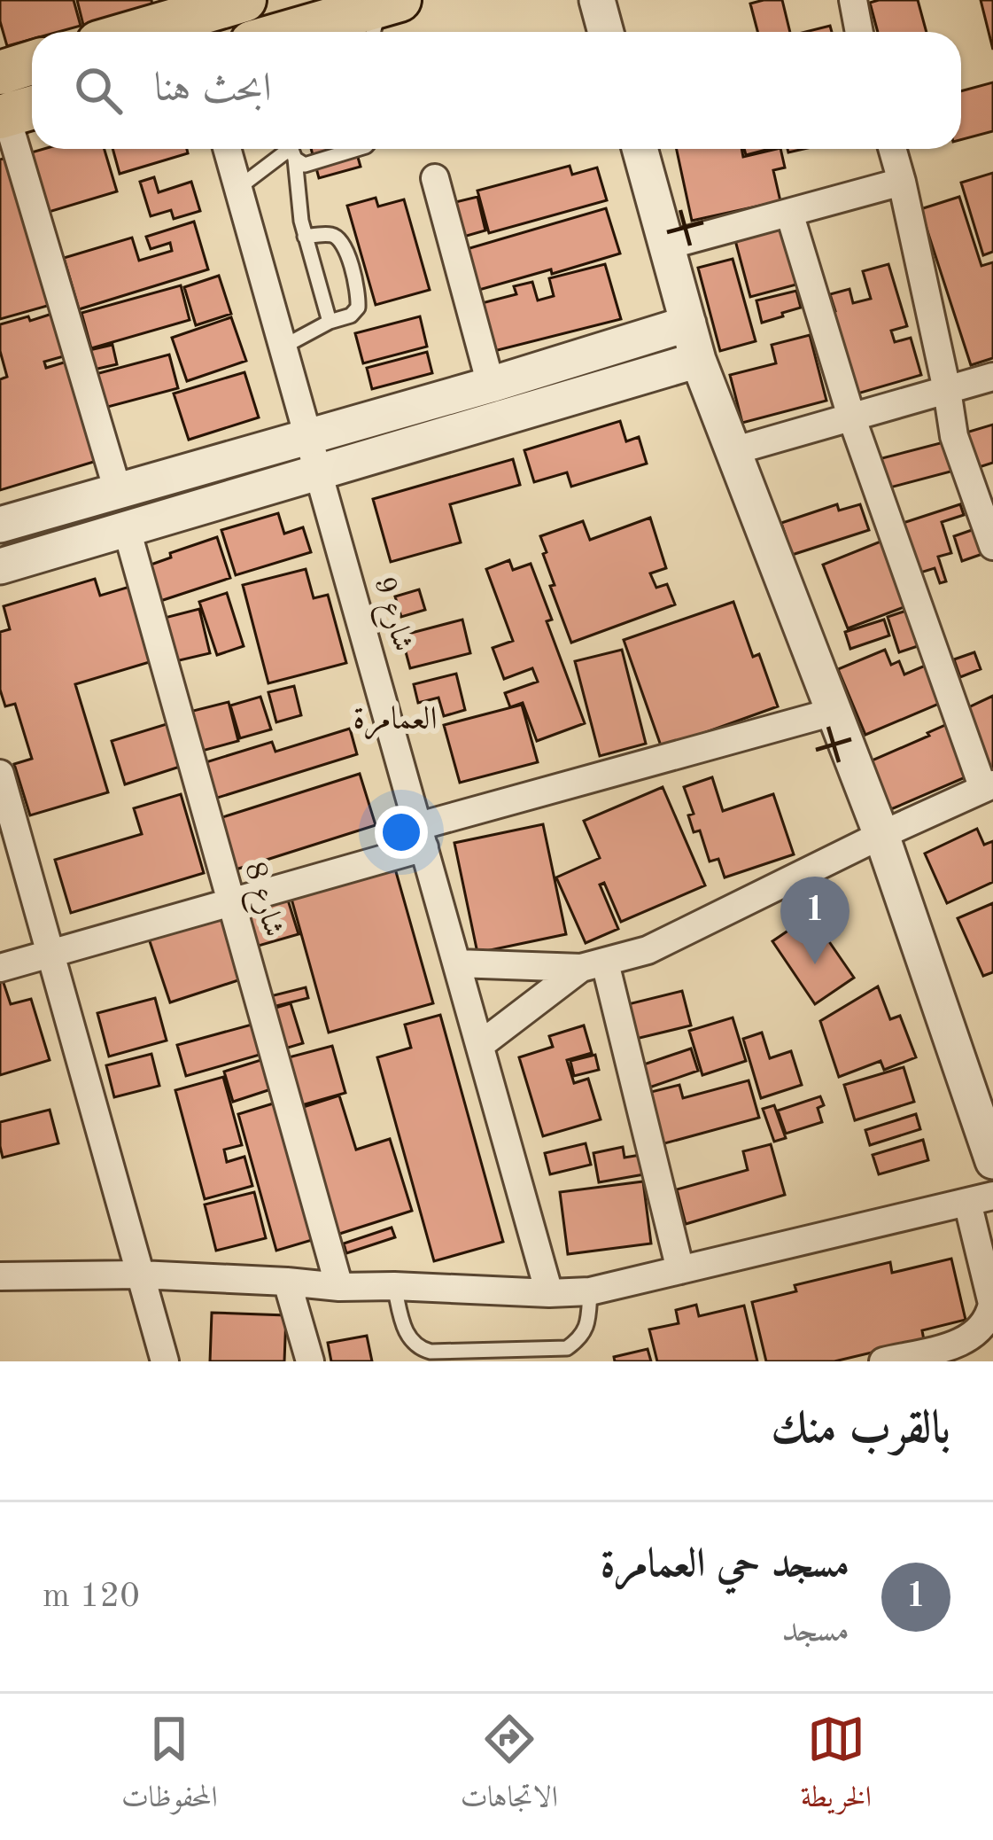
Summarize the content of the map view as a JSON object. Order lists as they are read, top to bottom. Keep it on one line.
{"streets":{"street":["شارع 9","شارع 8"]},"districts":["العمامرة"],"page":{"search":"ابحث هنا","pins":"1","heading":"بالقرب منك","list":[{"mark":"1","name":"مسجد حي العمامرة","note":"مسجد","value":"120 m"}],"nav":["الخريطة","الاتجاهات","المحفوظات"]}}
